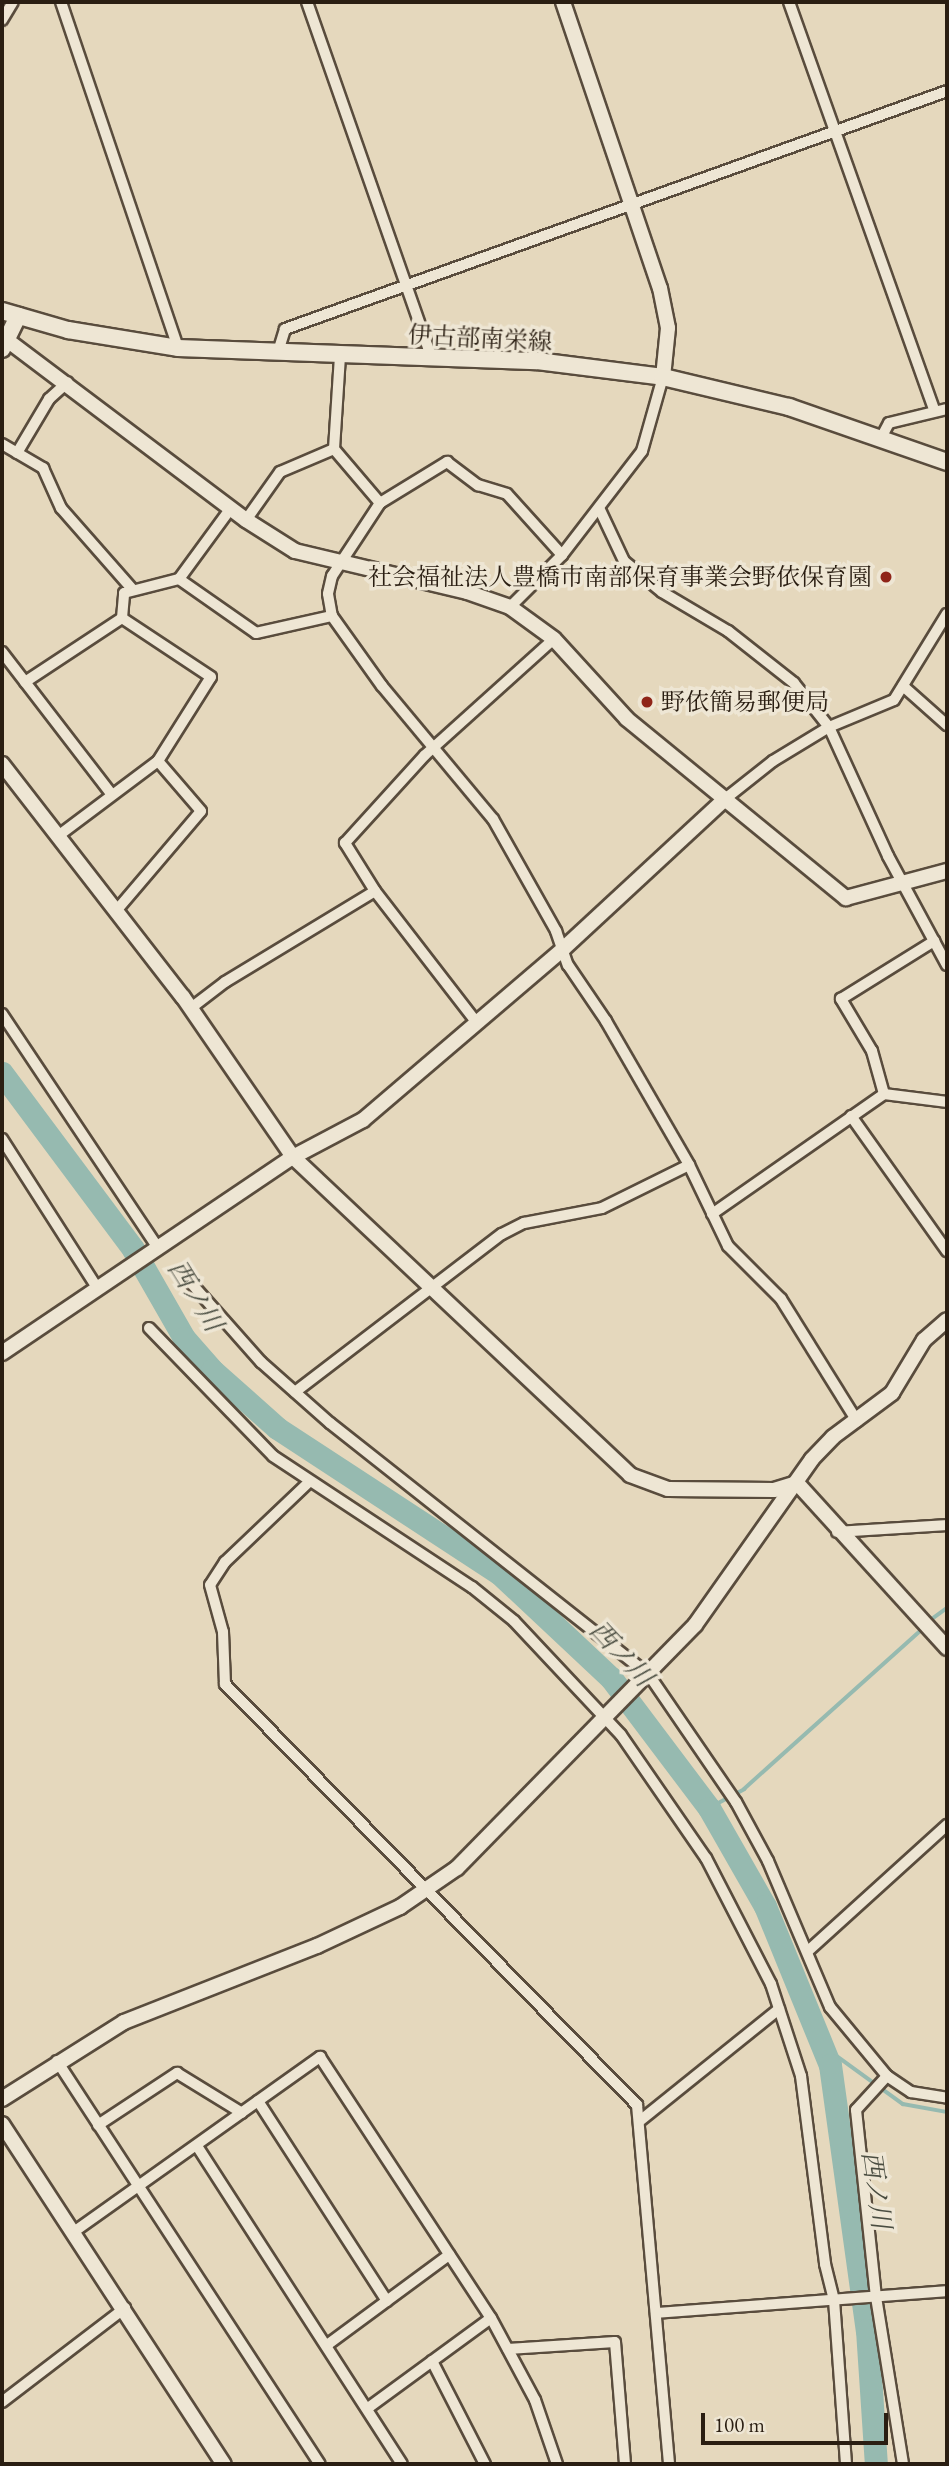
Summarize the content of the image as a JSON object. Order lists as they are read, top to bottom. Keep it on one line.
{"streets":{"main road":["伊古部南栄線"]},"water":["西ノ川"],"places":["社会福祉法人豊橋市南部保育事業会野依保育園","野依簡易郵便局"],"scale_bar":"100 m"}
